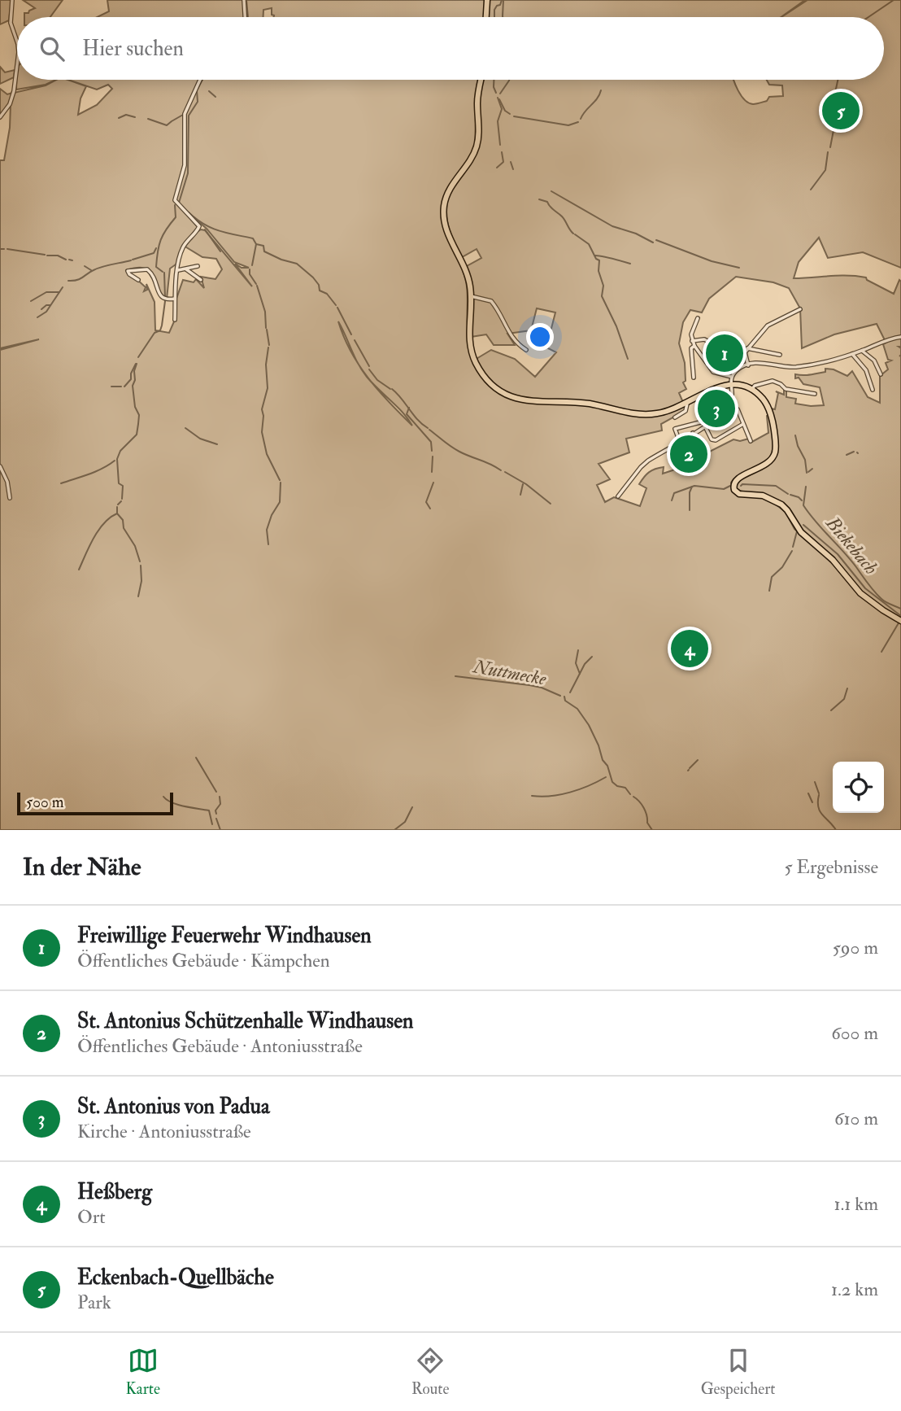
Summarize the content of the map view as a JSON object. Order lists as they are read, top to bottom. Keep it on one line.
{"water":["Biekebach","Nuttmecke"],"scale_bar":"500 m","page":{"search":"Hier suchen","pins":["5","1","3","2","4"],"scale":"500 m","heading":["In der Nähe","5 Ergebnisse"],"list":[{"mark":"1","name":"Freiwillige Feuerwehr Windhausen","note":"Öffentliches Gebäude · Kämpchen","value":"590 m"},{"mark":"2","name":"St. Antonius Schützenhalle Windhausen","note":"Öffentliches Gebäude · Antoniusstraße","value":"600 m"},{"mark":"3","name":"St. Antonius von Padua","note":"Kirche · Antoniusstraße","value":"610 m"},{"mark":"4","name":"Heßberg","note":"Ort","value":"1.1 km"},{"mark":"5","name":"Eckenbach-Quellbäche","note":"Park","value":"1.2 km"}],"nav":["Karte","Route","Gespeichert"]}}
